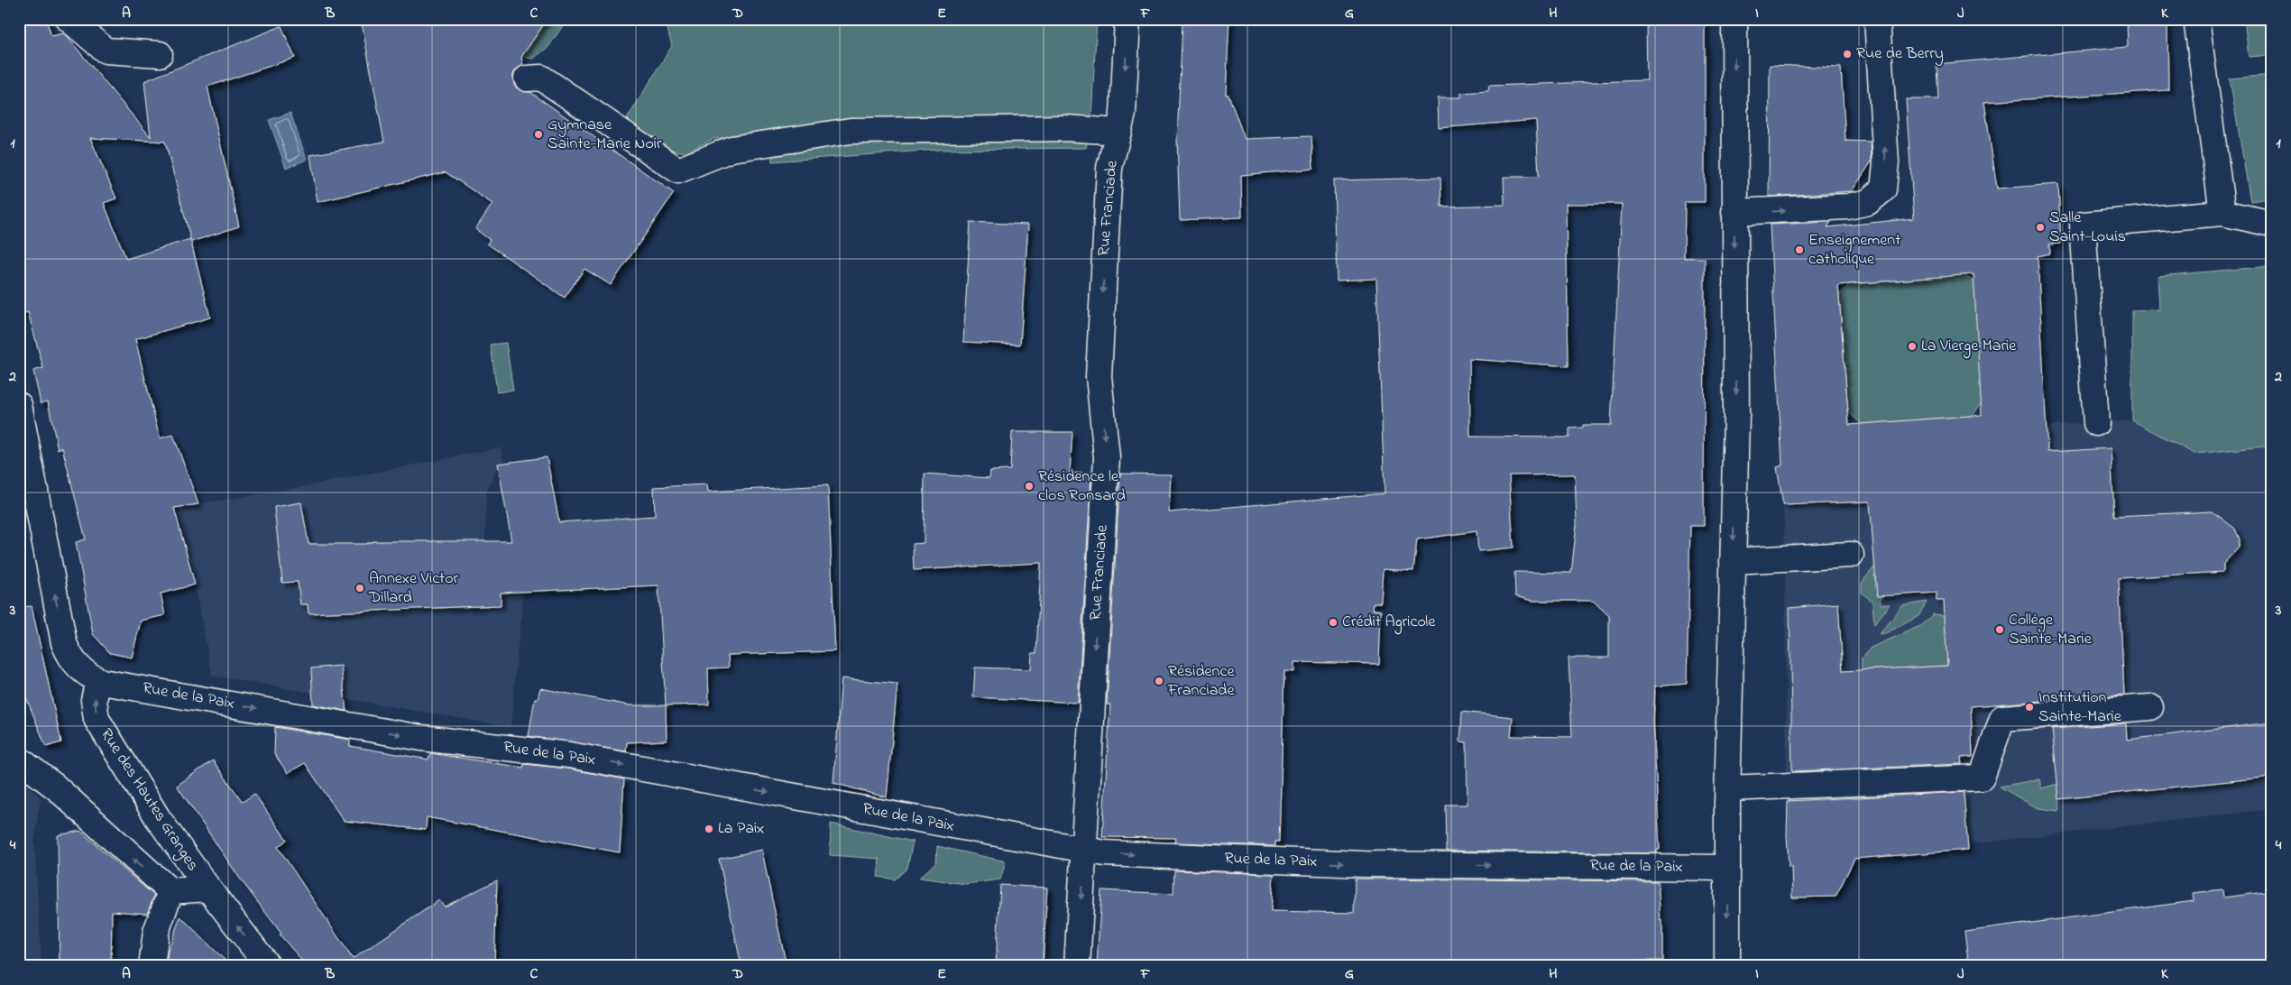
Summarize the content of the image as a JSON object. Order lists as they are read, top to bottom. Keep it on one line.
{"streets":{"street":["Rue Franciade","Rue de la Paix","Rue des Hautes Granges"]},"crossings":[["Rue Franciade","Rue de la Paix"],["Rue de la Paix","Rue des Hautes Granges"]],"one_way":["Rue Franciade","Rue de la Paix"],"places":["Rue de Berry","Gymnase Sainte-Marie Noir","Salle Saint-Louis","Enseignement catholique","La Vierge Marie","Résidence le clos Ronsard","Annexe Victor Dillard","Crédit Agricole","Collège Sainte-Marie","Résidence Franciade","Institution Sainte-Marie","La Paix"],"grid":{"columns":["A","B","C","D","E","F","G","H","I","J","K"],"rows":["1","2","3","4"]}}
